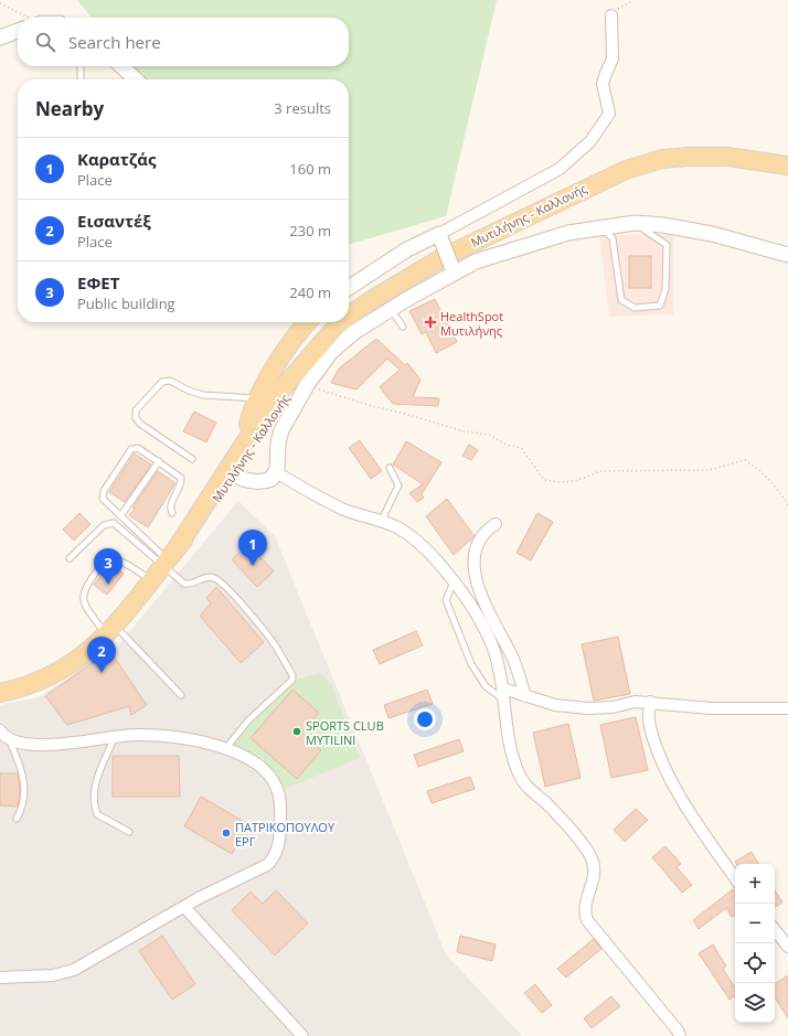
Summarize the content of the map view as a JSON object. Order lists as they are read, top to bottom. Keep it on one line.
{"streets":{"main road":["Μυτιλήνης - Καλλονής"]},"places":{"health":["HealthSpot Μυτιλήνης"],"other":["SPORTS CLUB MYTILINI","ΠΑΤΡΙΚΟΠΟΥΛΟΥ ΕΡΓ"]},"page":{"search":"Search here","heading":["Nearby","3 results"],"list":[{"mark":"1","name":"Καρατζάς","note":"Place","value":"160 m"},{"mark":"2","name":"Εισαντέξ","note":"Place","value":"230 m"},{"mark":"3","name":"ΕΦΕΤ","note":"Public building","value":"240 m"}],"pins":["1","3","2"],"map_buttons":["+","−"]}}
